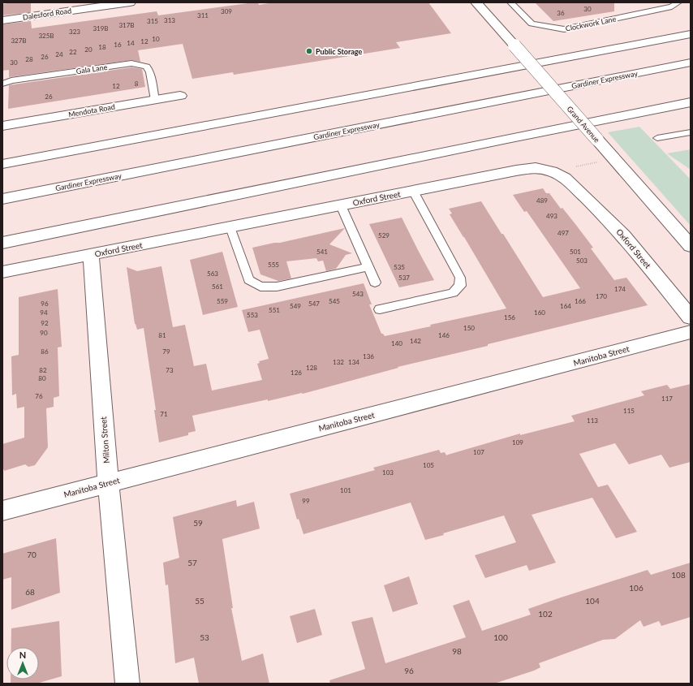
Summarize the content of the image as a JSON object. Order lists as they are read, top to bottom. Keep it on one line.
{"streets":{"main road":["Dalesford Road","Gardiner Expressway","Mendota Road","Grand Avenue","Oxford Street","Manitoba Street","Milton Street"],"lane":["Clockwork Lane","Gala Lane"]},"crossings":[["Gala Lane","Mendota Road"],["Oxford Street","Milton Street"],["Manitoba Street","Milton Street"]],"places":["Public Storage"],"house_numbers":["30","309","36","311","313","315","317B","319B","323","325B","10","327B","12","14","16","18","20","22","24","26","28","30","8","12","26","489","493","497","529","541","501","503","555","535","563","537","561","174","543","170","559","545","166","96","547","549","164","551","94","160","553","156","92","150","90","81","146","142","140","86","79","136","132","134","128","82","73","126","80","76","117","115","71","113","109","107","105","103","101","99","59","70","57","108","106","68","55","104","102","53","100","98","96"],"north":"top"}
